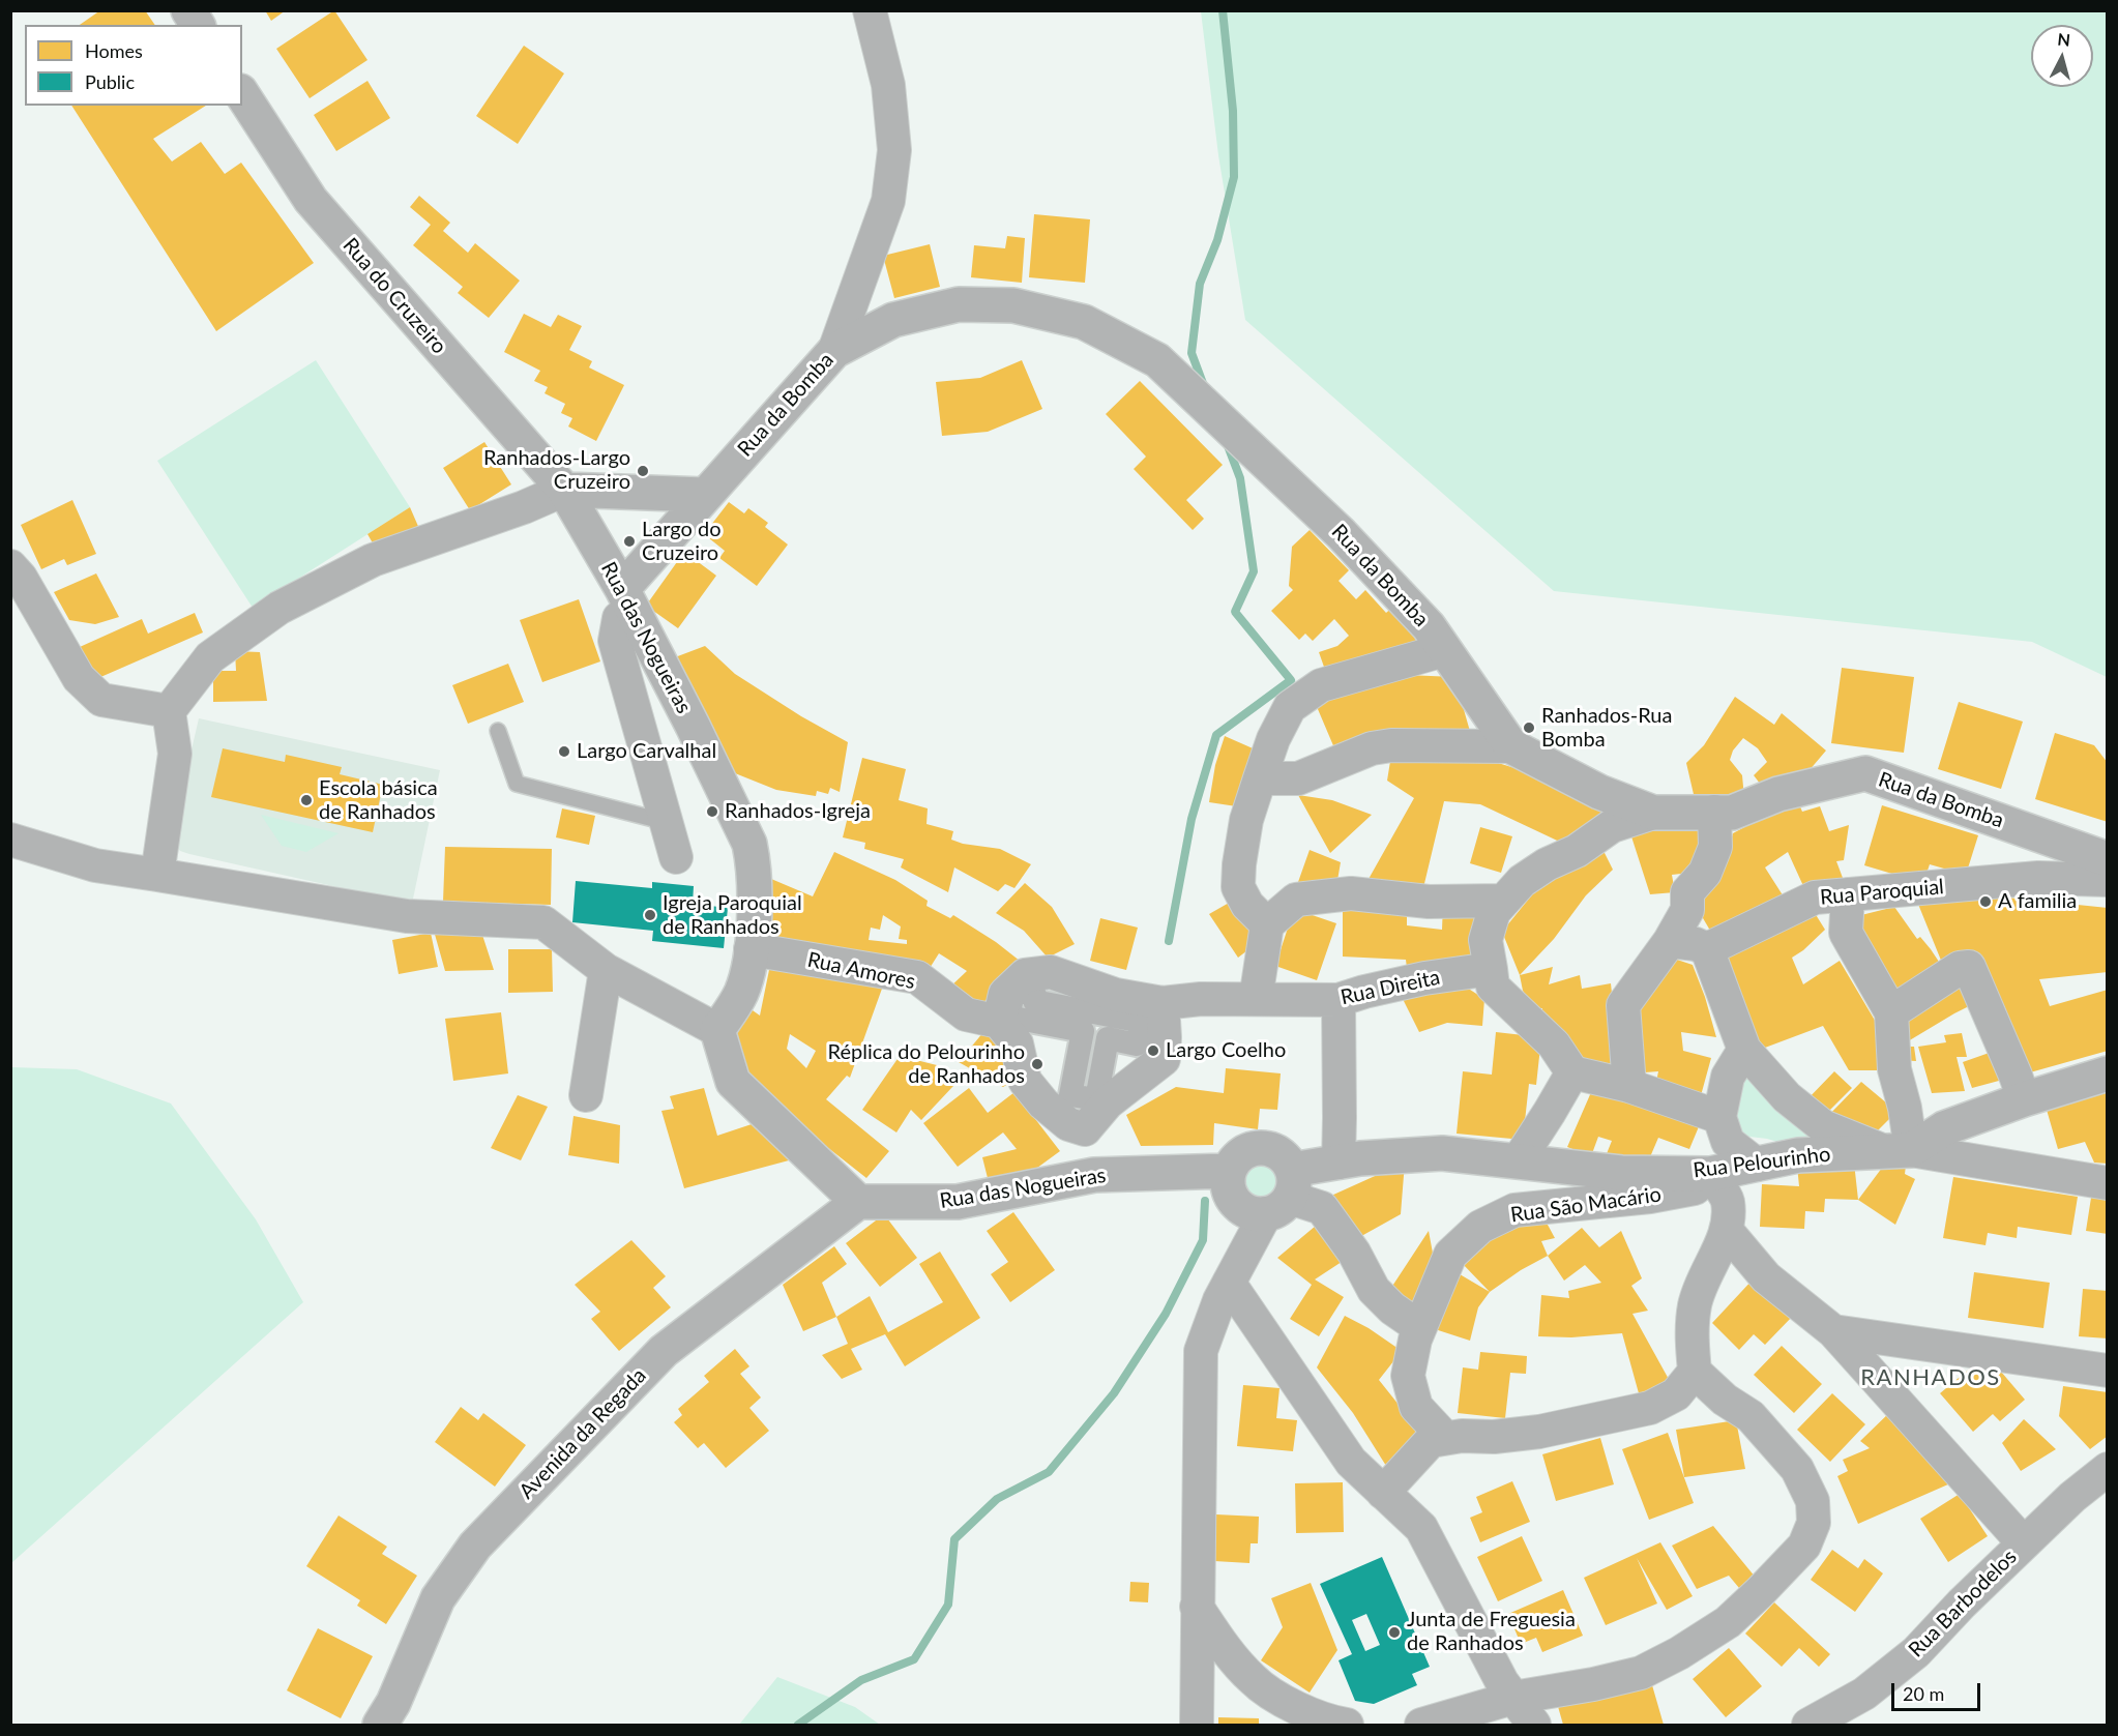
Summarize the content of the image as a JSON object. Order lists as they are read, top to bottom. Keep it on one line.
{"streets":{"street":["Rua do Cruzeiro","Rua da Bomba","Rua das Nogueiras","Rua Paroquial","Rua Amores","Rua Direita","Rua Pelourinho","Rua São Macário","Avenida da Regada","Rua Barbodelos"]},"crossings":[["Rua do Cruzeiro","Rua das Nogueiras"],["Rua da Bomba","Rua das Nogueiras"],["Rua das Nogueiras","Rua Amores"],["Rua das Nogueiras","Rua Pelourinho"],["Rua das Nogueiras","Avenida da Regada"],["Rua Amores","Rua Direita"],["Rua Pelourinho","Rua São Macário"]],"districts":["RANHADOS"],"places":["Ranhados-Largo Cruzeiro","Largo do Cruzeiro","Ranhados-Rua Bomba","Largo Carvalhal","Escola básica de Ranhados","Ranhados-Igreja","A familia","Igreja Paroquial de Ranhados","Largo Coelho","Réplica do Pelourinho de Ranhados","Junta de Freguesia de Ranhados"],"legend":["Homes","Public"],"scale_bar":"20 m","north":"top"}
